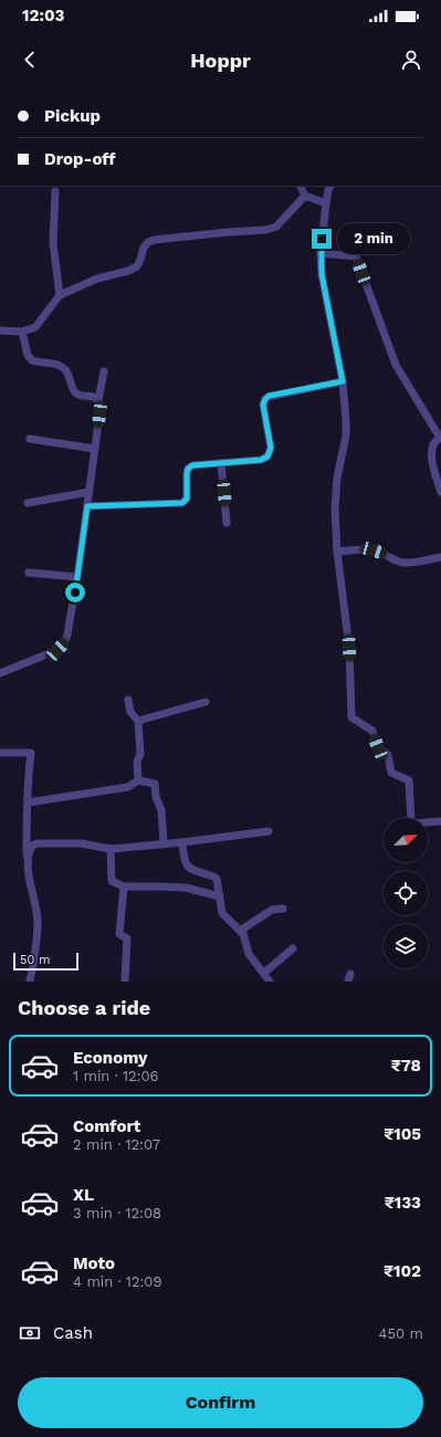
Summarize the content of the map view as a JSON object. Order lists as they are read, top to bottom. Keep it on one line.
{"scale_bar":"50 m","north":"top right","page":{"status":"12:03","header":"Hoppr","banner":["Pickup","Drop-off"],"bubble":"2 min","scale":"50 m","heading":"Choose a ride","list":[{"name":"Economy","note":"1 min · 12:06","value":"₹78"},{"name":"Comfort","note":"2 min · 12:07","value":"₹105"},{"name":"XL","note":"3 min · 12:08","value":"₹133"},{"name":"Moto","note":"4 min · 12:09","value":"₹102"}],"pay":["Cash","450 m"],"buttons":"Confirm"}}
